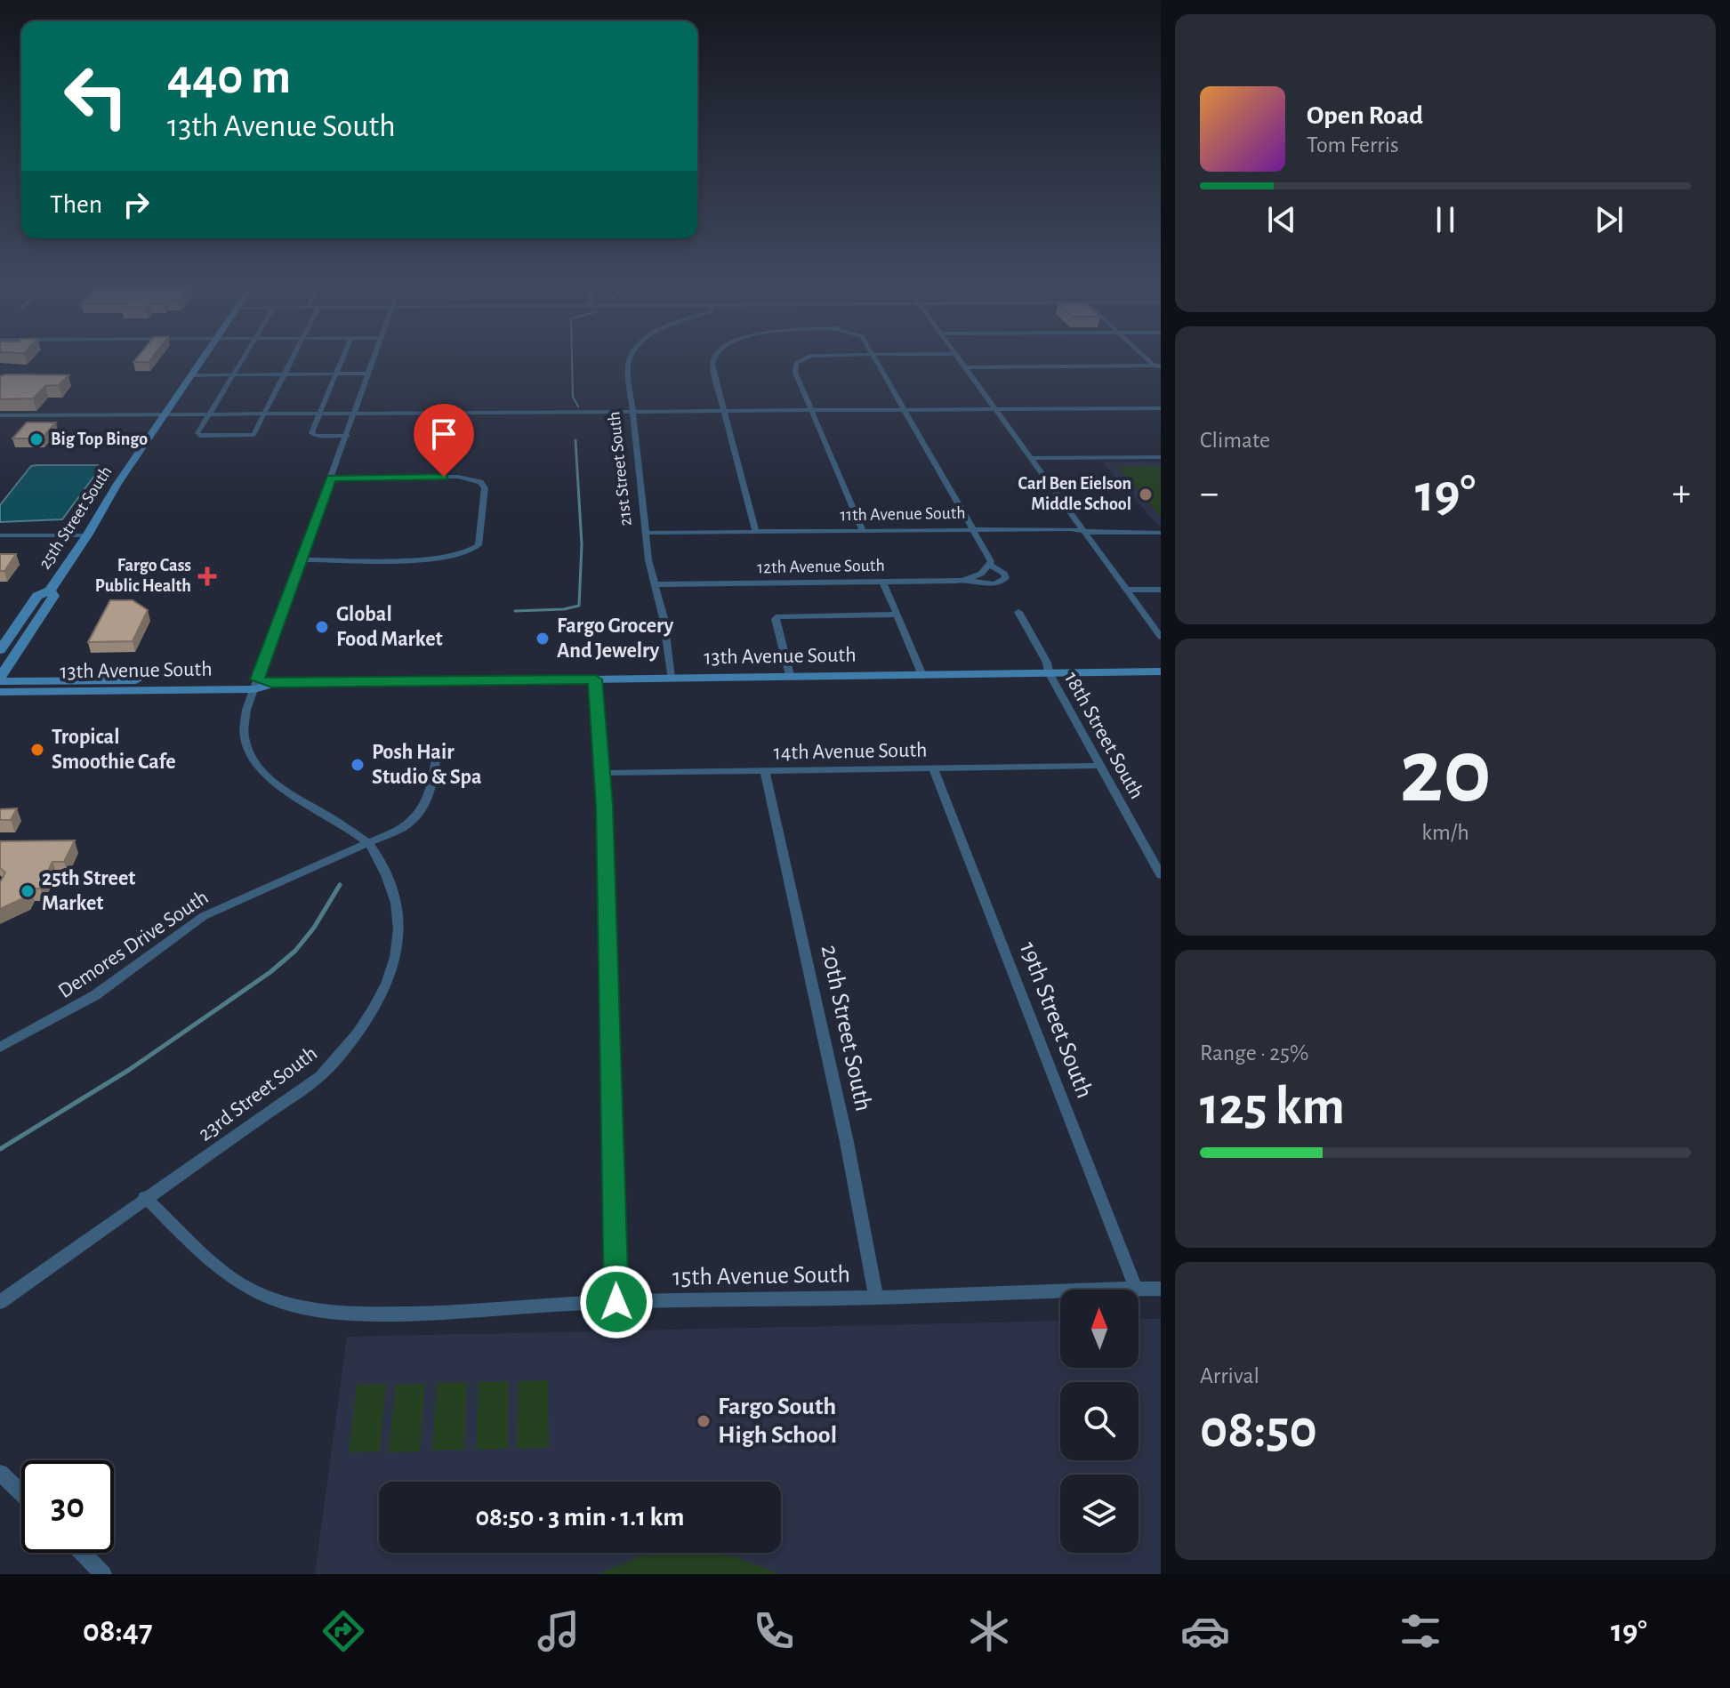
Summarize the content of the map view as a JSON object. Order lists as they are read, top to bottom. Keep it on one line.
{"streets":{"main road":["25th Street South","13th Avenue South"],"street":["21st Street South","11th Avenue South","12th Avenue South","18th Street South","14th Avenue South","Demores Drive South","19th Street South","20th Street South","23rd Street South","15th Avenue South"]},"crossings":[["21st Street South","11th Avenue South"],["21st Street South","12th Avenue South"],["21st Street South","13th Avenue South"],["25th Street South","13th Avenue South"],["13th Avenue South","18th Street South"],["13th Avenue South","23rd Street South"],["18th Street South","14th Avenue South"],["14th Avenue South","19th Street South"],["14th Avenue South","20th Street South"],["Demores Drive South","23rd Street South"],["19th Street South","15th Avenue South"],["20th Street South","15th Avenue South"],["23rd Street South","15th Avenue South"]],"places":{"other":["Big Top Bingo","Carl Ben Eielson Middle School","Global Food Market","Fargo Grocery And Jewelry","Tropical Smoothie Cafe","Posh Hair Studio & Spa","25th Street Market","Fargo South High School"],"health":["Fargo Cass Public Health"]},"north":"top","page":{"turn":["440 m","13th Avenue South"],"song":["Open Road","Tom Ferris"],"then":"Then","tile":["Climate",["20","km/h"],["Range · 25%","125 km"],["Arrival","08:50"]],"heat":["−","19°","+"],"limit":"30","trip":"08:50 · 3 min · 1.1 km","tabs":["08:47","19°"]}}
